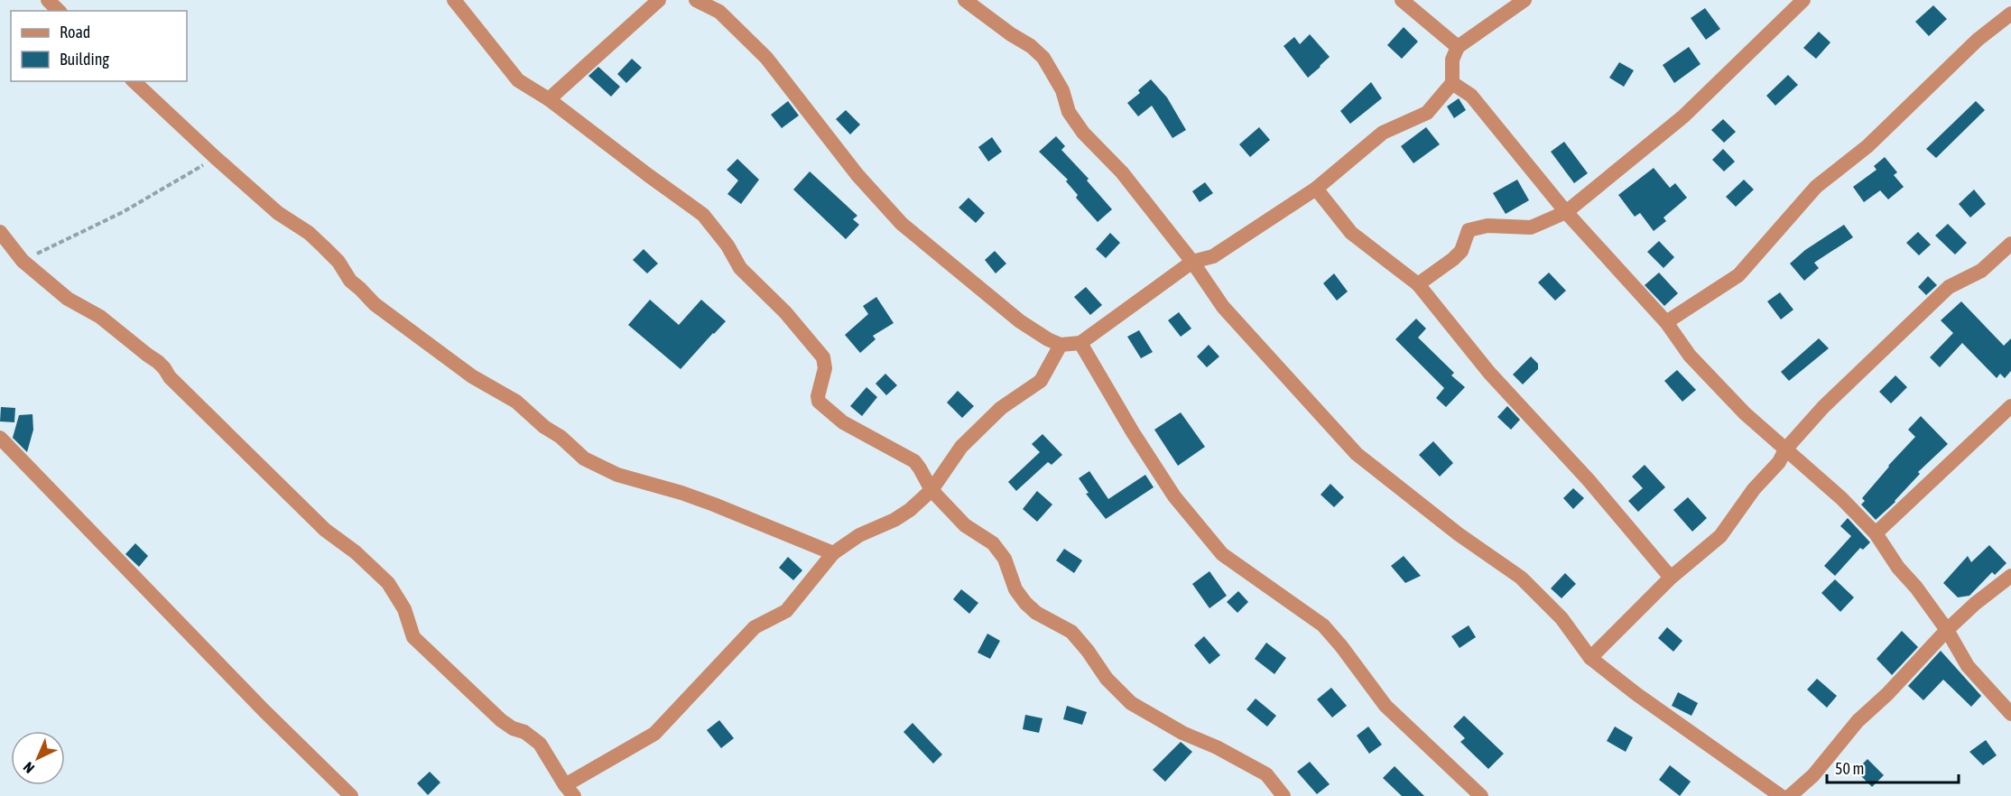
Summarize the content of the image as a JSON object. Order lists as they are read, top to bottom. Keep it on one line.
{"legend":["Road","Building"],"scale_bar":"50 m","north":"bottom left"}
